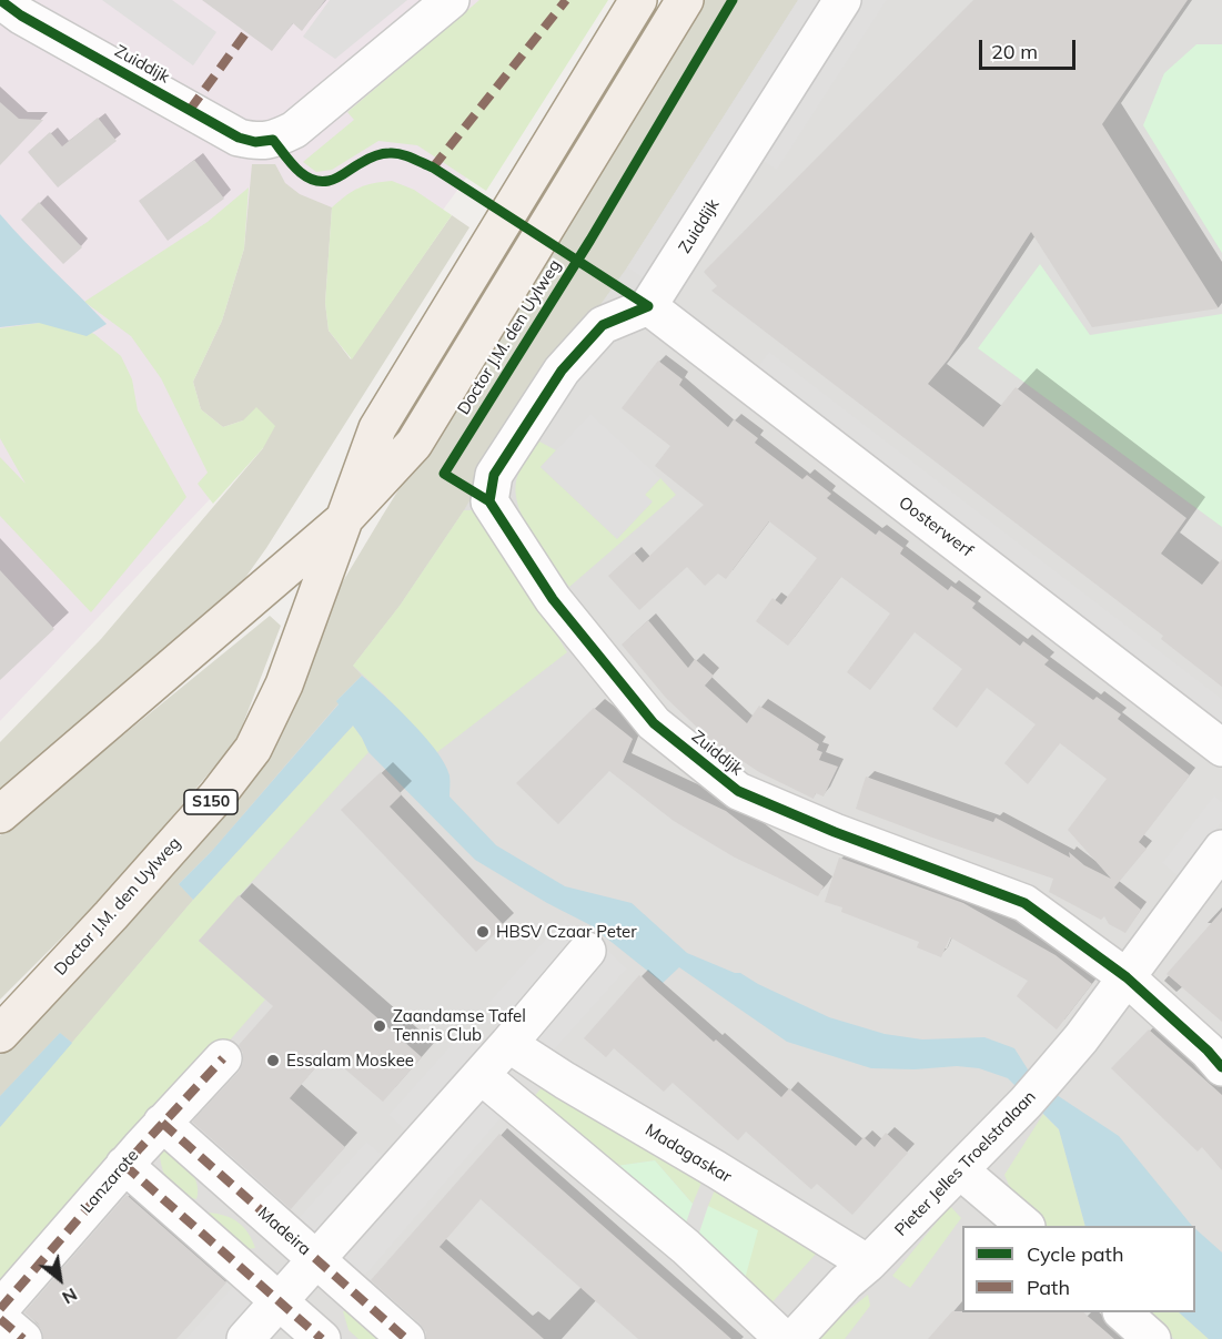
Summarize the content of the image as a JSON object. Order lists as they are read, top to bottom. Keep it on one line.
{"streets":{"main road":["Doctor J.M. den Uylweg","S150"],"street":["Zuiddijk","Oosterwerf","Madagaskar","Pieter Jelles Troelstralaan","Lanzarote","Madeira"]},"crossings":[["Zuiddijk","Oosterwerf"],["Zuiddijk","Pieter Jelles Troelstralaan"],["Madagaskar","Pieter Jelles Troelstralaan"],["Lanzarote","Madeira"]],"places":["HBSV Czaar Peter","Zaandamse Tafel Tennis Club","Essalam Moskee"],"legend":["Cycle path","Path"],"scale_bar":"20 m","north":"bottom right"}
